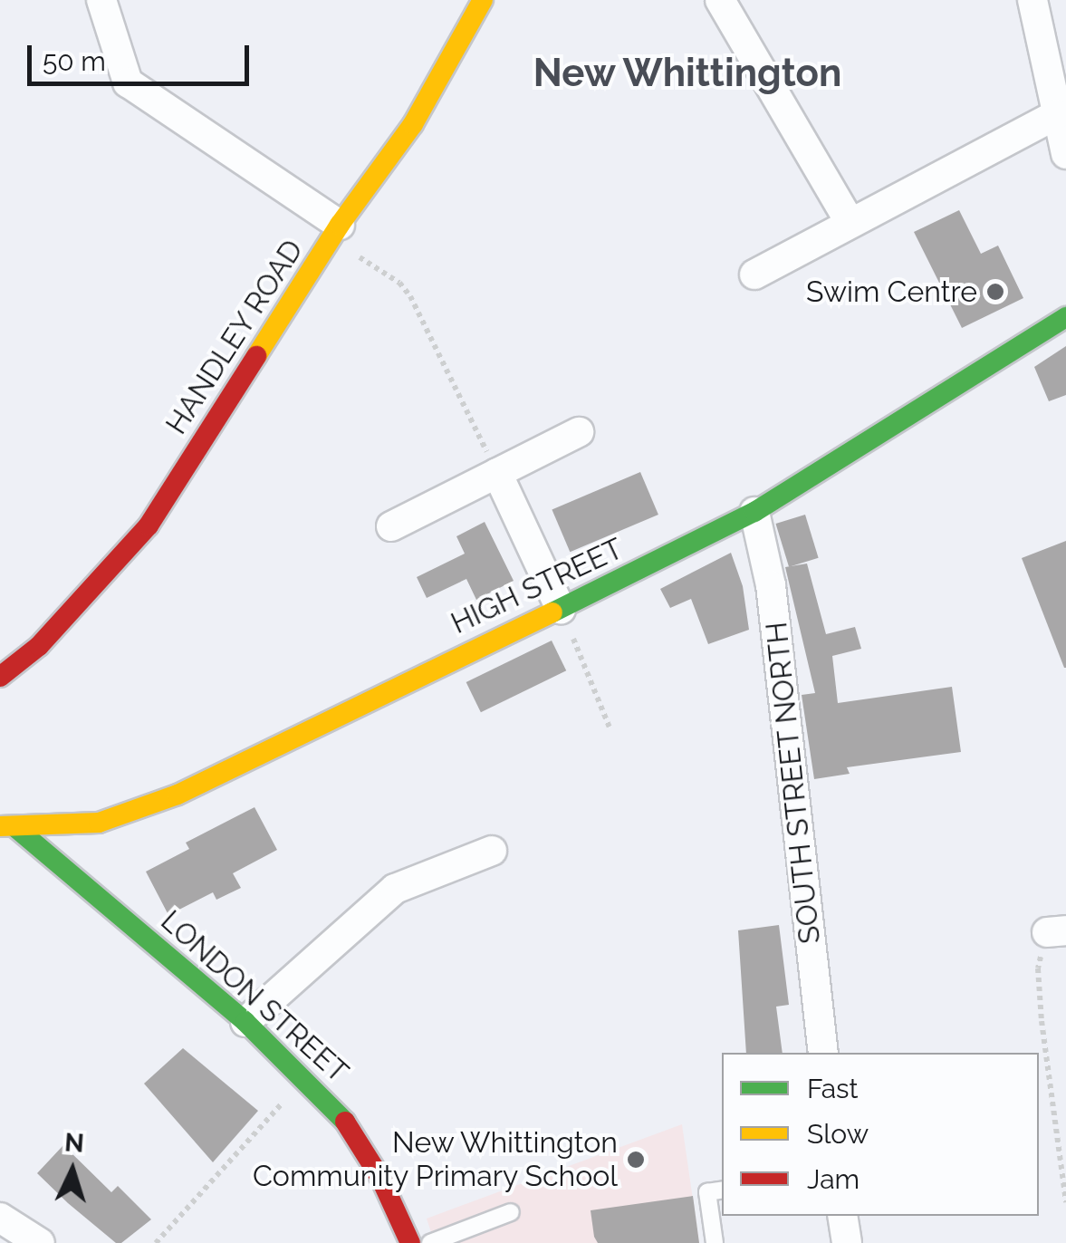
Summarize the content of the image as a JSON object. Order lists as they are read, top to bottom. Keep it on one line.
{"streets":{"street":["HANDLEY ROAD","HIGH STREET","SOUTH STREET NORTH","LONDON STREET"]},"crossings":[["HIGH STREET","SOUTH STREET NORTH"],["HIGH STREET","LONDON STREET"]],"districts":["New Whittington"],"places":["Swim Centre","New Whittington Community Primary School"],"legend":["Fast","Slow","Jam"],"scale_bar":"50 m","north":"top"}
